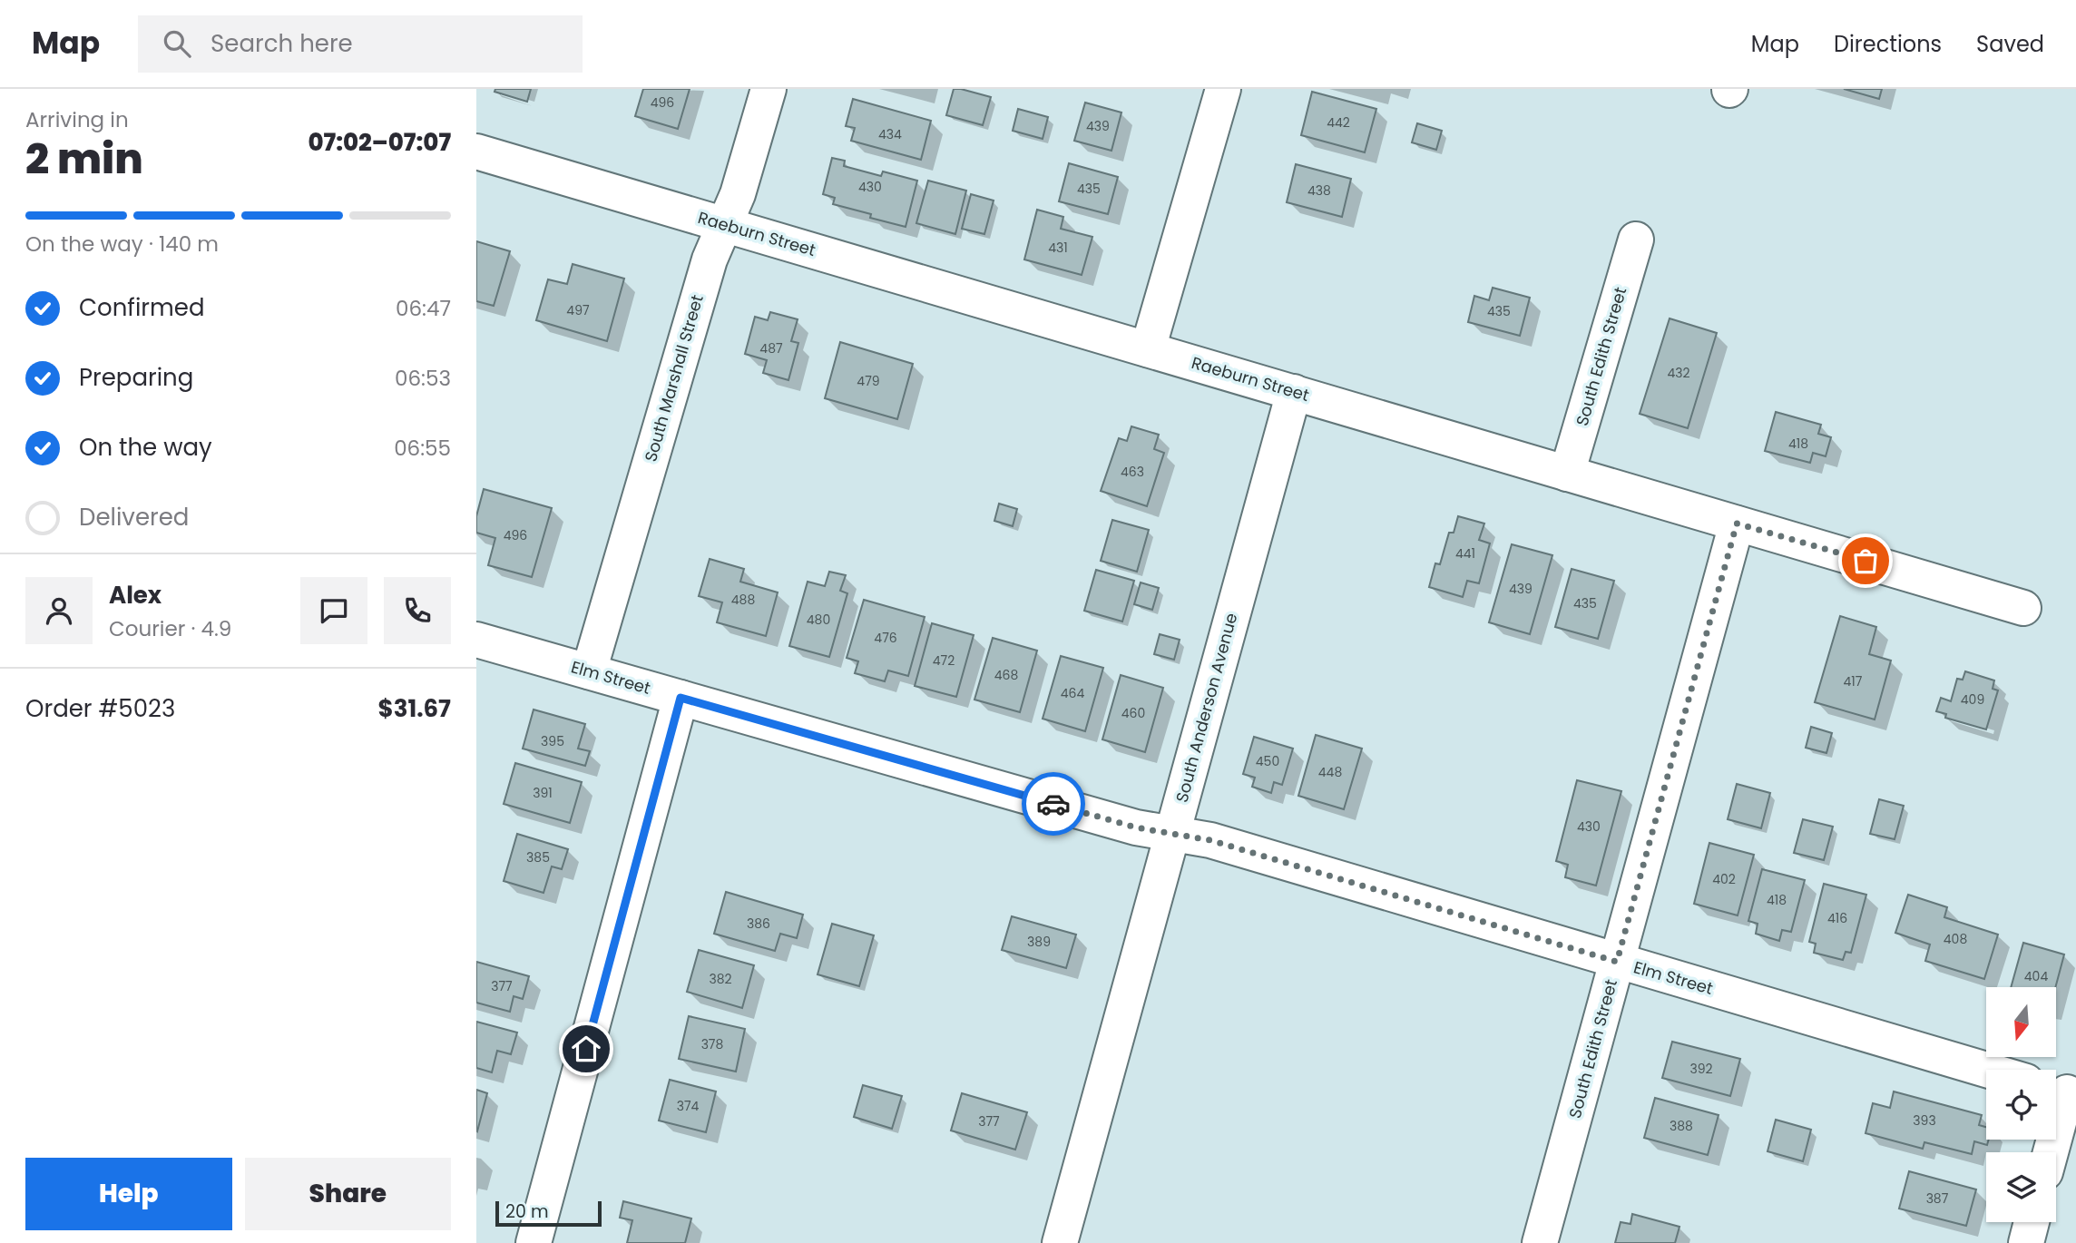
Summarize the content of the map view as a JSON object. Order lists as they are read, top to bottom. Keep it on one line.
{"streets":{"street":["Raeburn Street","South Edith Street","South Marshall Street","Elm Street","South Anderson Avenue"]},"crossings":[["Raeburn Street","South Edith Street"],["Raeburn Street","South Marshall Street"],["Raeburn Street","South Anderson Avenue"],["South Edith Street","Elm Street"],["South Marshall Street","Elm Street"],["Elm Street","South Anderson Avenue"]],"house_numbers":["496","442","439","434","430","435","438","431","497","435","487","432","479","418","463","496","441","439","488","435","480","476","472","468","417","464","409","460","395","450","448","391","430","385","402","418","416","386","408","389","404","382","377","378","392","374","393","377","388","387"],"scale_bar":"20 m","north":"bottom","page":{"header":"Map","search":"Search here","nav":["Map","Directions","Saved"],"heading":["2 min","Arriving in","07:02–07:07"],"panel":["Alex","Courier · 4.9","Order #5023","$31.67"],"bar":"On the way · 140 m","list":[["Confirmed","06:47"],["Preparing","06:53"],["On the way","06:55"],"Delivered"],"buttons":["Help","Share"],"scale":"20 m"}}
